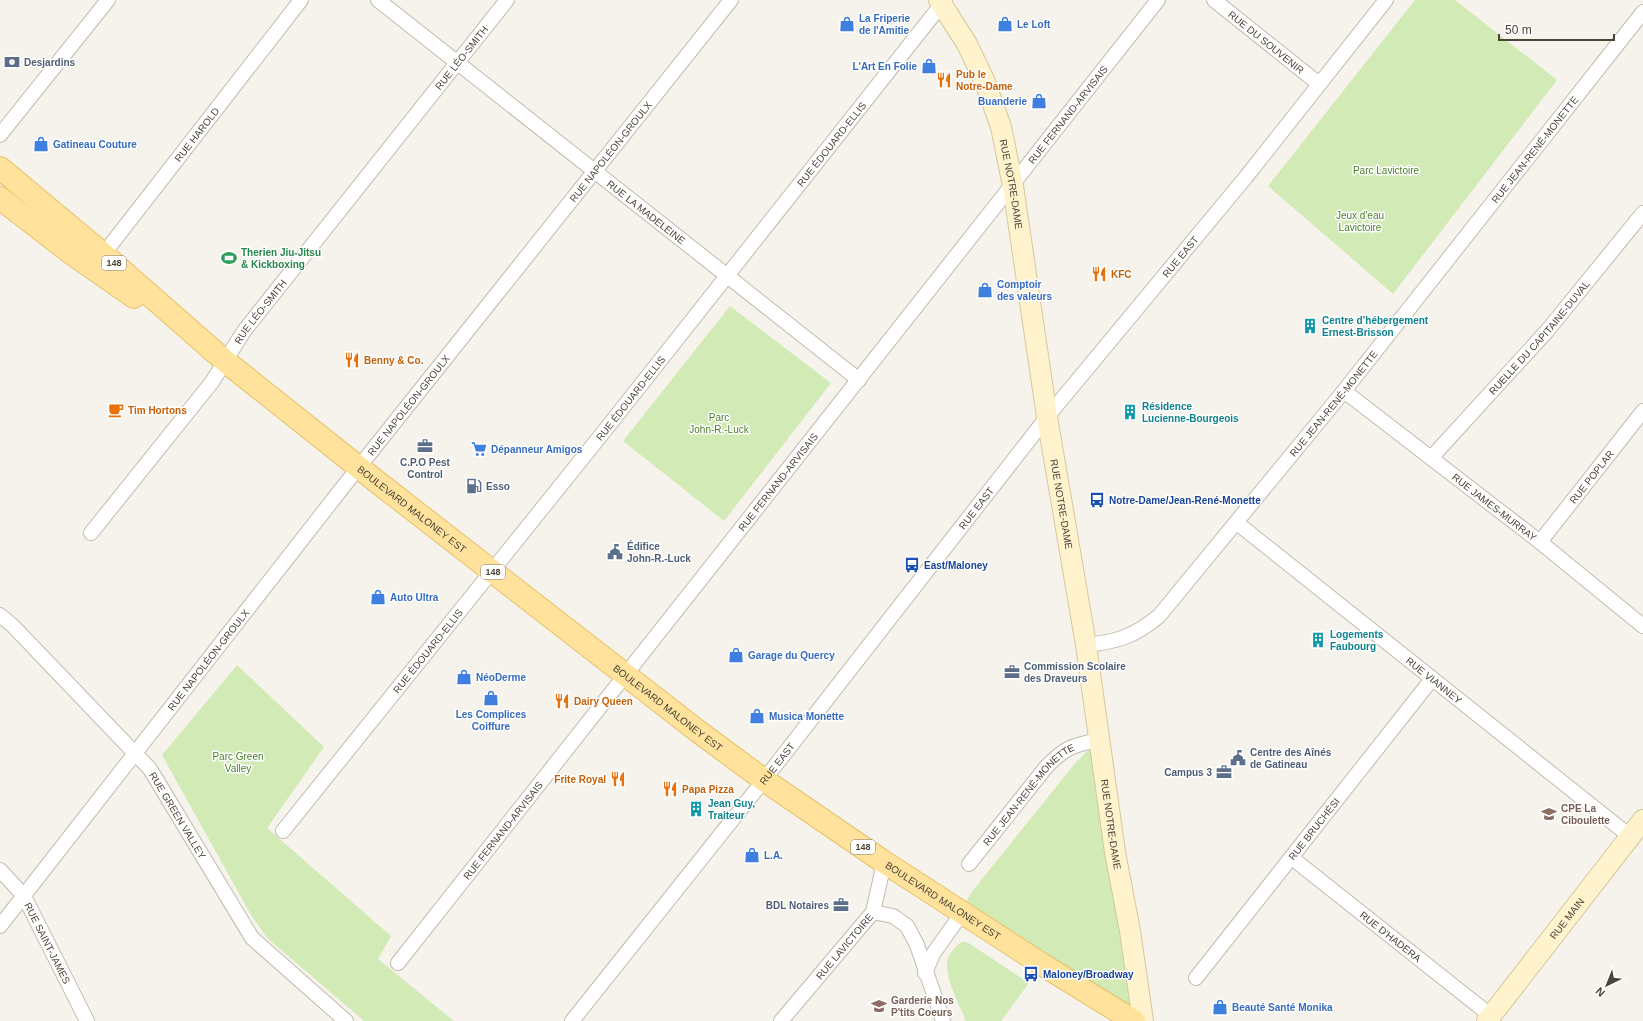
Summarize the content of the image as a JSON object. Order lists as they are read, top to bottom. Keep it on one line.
{"streets":{"main road":["148","BOULEVARD MALONEY EST"],"street":["RUE DU SOUVENIR","RUE LÉO-SMITH","RUE FERNAND-ARVISAIS","RUE HAROLD","RUE ÉDOUARD-ELLIS","RUE JEAN-RENÉ-MONETTE","RUE NAPOLÉON-GROULX","RUE NOTRE-DAME","RUE LA MADELEINE","RUE EAST","RUELLE DU CAPITAINE-DUVAL","RUE POPLAR","RUE JAMES-MURRAY","RUE VIANNEY","RUE GREEN VALLEY","RUE BRUCHÉSI","RUE MAIN","RUE D'HADERA","RUE SAINT-JAMES","RUE LAVICTOIRE"]},"crossings":[["RUE DU SOUVENIR","RUE EAST"],["RUE LÉO-SMITH","RUE LA MADELEINE"],["RUE LÉO-SMITH","BOULEVARD MALONEY EST"],["RUE FERNAND-ARVISAIS","RUE NOTRE-DAME"],["RUE FERNAND-ARVISAIS","RUE LA MADELEINE"],["RUE FERNAND-ARVISAIS","BOULEVARD MALONEY EST"],["RUE HAROLD","BOULEVARD MALONEY EST"],["RUE ÉDOUARD-ELLIS","RUE NOTRE-DAME"],["RUE ÉDOUARD-ELLIS","RUE LA MADELEINE"],["RUE ÉDOUARD-ELLIS","BOULEVARD MALONEY EST"],["RUE JEAN-RENÉ-MONETTE","RUE NOTRE-DAME"],["RUE JEAN-RENÉ-MONETTE","RUE JAMES-MURRAY"],["RUE JEAN-RENÉ-MONETTE","RUE VIANNEY"],["RUE NAPOLÉON-GROULX","RUE LA MADELEINE"],["RUE NAPOLÉON-GROULX","BOULEVARD MALONEY EST"],["RUE NAPOLÉON-GROULX","RUE GREEN VALLEY"],["RUE NAPOLÉON-GROULX","RUE SAINT-JAMES"],["RUE NOTRE-DAME","RUE EAST"],["RUE EAST","BOULEVARD MALONEY EST"],["RUELLE DU CAPITAINE-DUVAL","RUE JAMES-MURRAY"],["RUE POPLAR","RUE JAMES-MURRAY"],["BOULEVARD MALONEY EST","RUE LAVICTOIRE"],["RUE VIANNEY","RUE BRUCHÉSI"],["RUE VIANNEY","RUE MAIN"],["RUE BRUCHÉSI","RUE D'HADERA"],["RUE MAIN","RUE D'HADERA"]],"parks":["Parc Lavictoire","Jeux d'eau Lavictoire","Parc John-R.-Luck","Parc Green Valley"],"places":{"shop":["La Friperie de l'Amitie","Le Loft","L'Art En Folie","Buanderie","Gatineau Couture","Comptoir des valeurs","Auto Ultra","Garage du Quercy","NéoDerme","Les Complices Coiffure","Musica Monette","L.A.","Beauté Santé Monika"],"bank":["Desjardins"],"restaurant":["Pub le Notre-Dame","KFC","Benny & Co.","Dairy Queen","Frite Royal","Papa Pizza"],"sports":["Therien Jiu-Jitsu & Kickboxing"],"building":["Centre d’hébergement Ernest-Brisson","Résidence Lucienne-Bourgeois","Logements Faubourg","Jean Guy, Traiteur"],"cafe":["Tim Hortons"],"office":["C.P.O Pest Control","Commission Scolaire des Draveurs","Campus 3","BDL Notaires"],"supermarket":["Dépanneur Amigos"],"fuel station":["Esso"],"bus stop":["Notre-Dame/Jean-René-Monette","East/Maloney","Maloney/Broadway"],"public building":["Édifice John-R.-Luck","Centre des Aînés de Gatineau"],"school or university":["CPE La Ciboulette","Garderie Nos P'tits Coeurs"]},"scale_bar":"50 m","north":"bottom left"}
